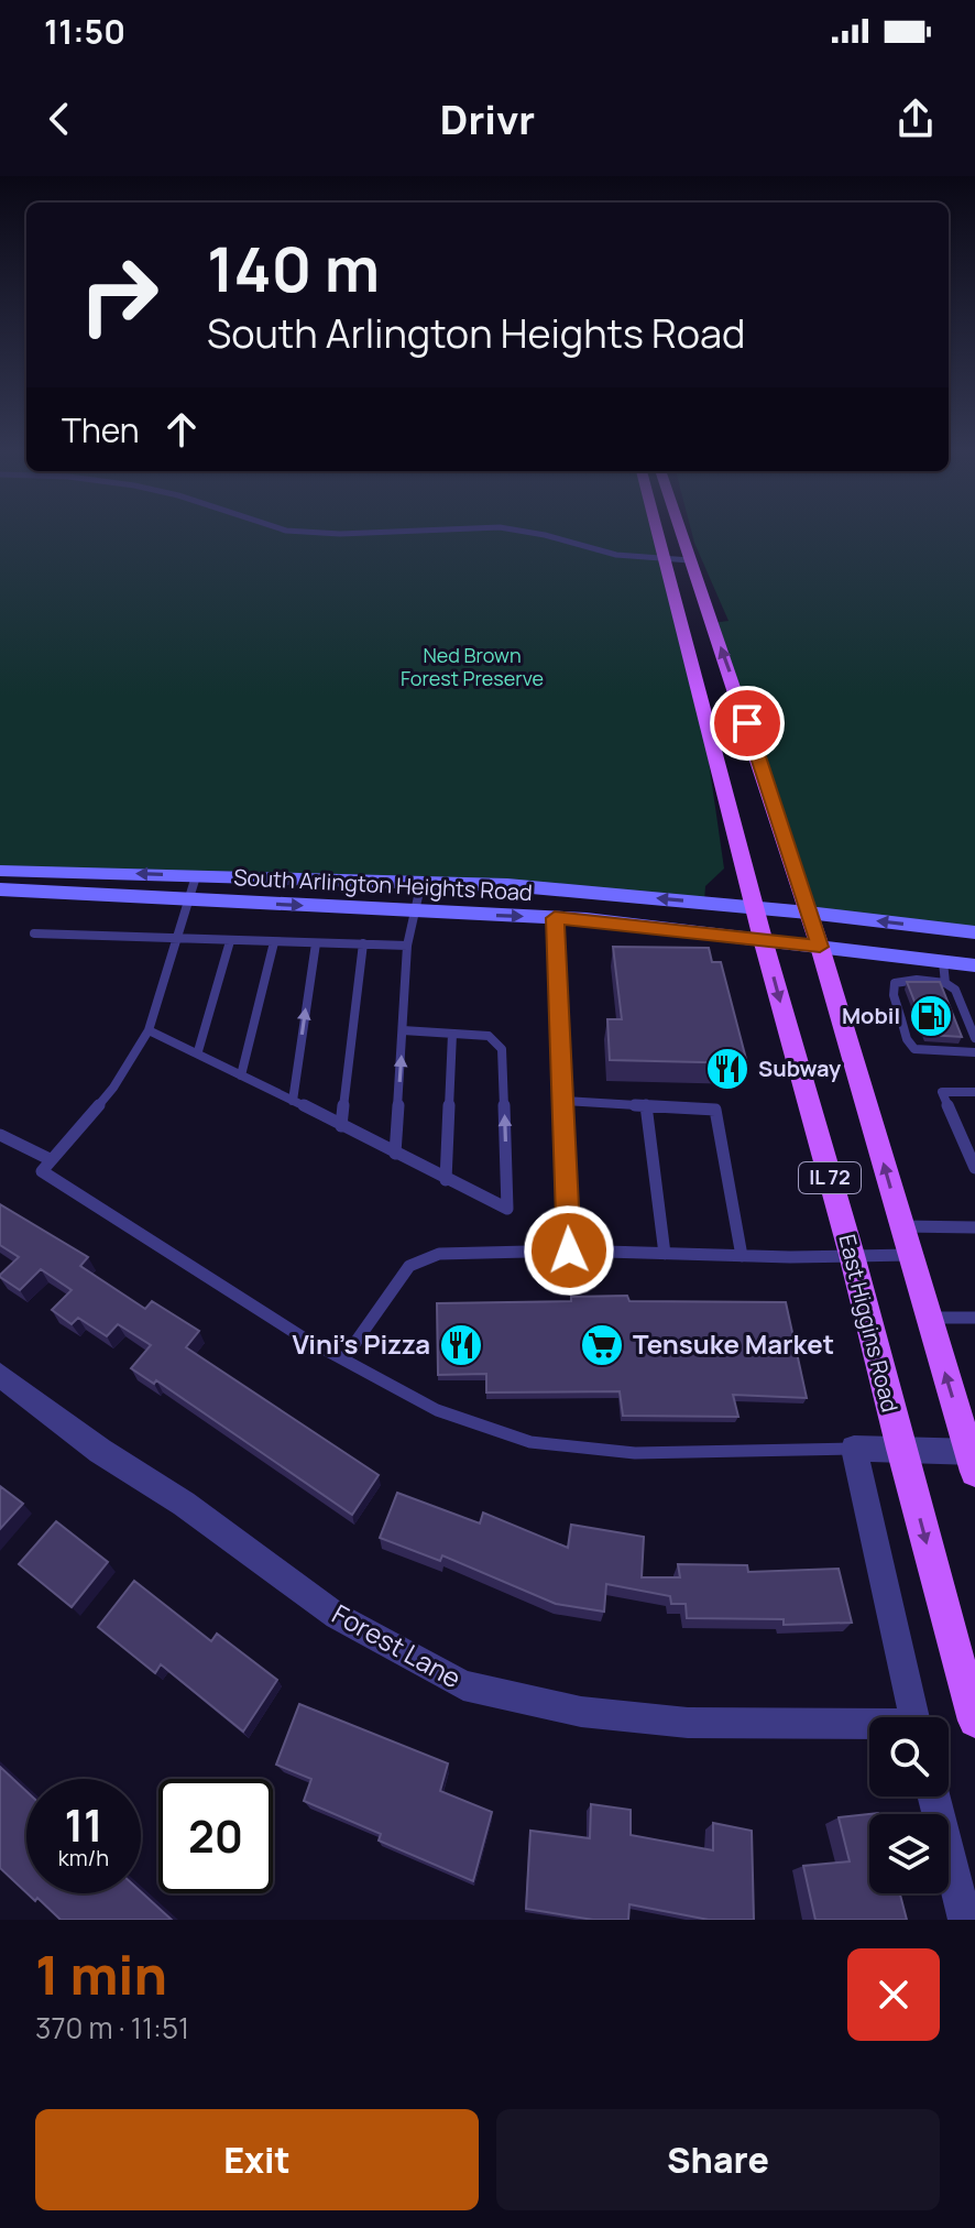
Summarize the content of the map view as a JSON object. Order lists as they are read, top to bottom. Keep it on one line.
{"streets":{"main road":["South Arlington Heights Road","IL 72","East Higgins Road"],"street":["Forest Lane"]},"crossings":[["South Arlington Heights Road","IL 72"],["South Arlington Heights Road","East Higgins Road"]],"parks":["Ned Brown Forest Preserve"],"places":{"fuel station":["Mobil"],"restaurant":["Subway","Vini's Pizza"],"supermarket":["Tensuke Market"]},"page":{"status":"11:50","header":"Drivr","turn":["140 m","South Arlington Heights Road"],"then":"Then","speed":"11 km/h","limit":"20","heading":["1 min","370 m · 11:51"],"buttons":["Exit","Share"]}}
